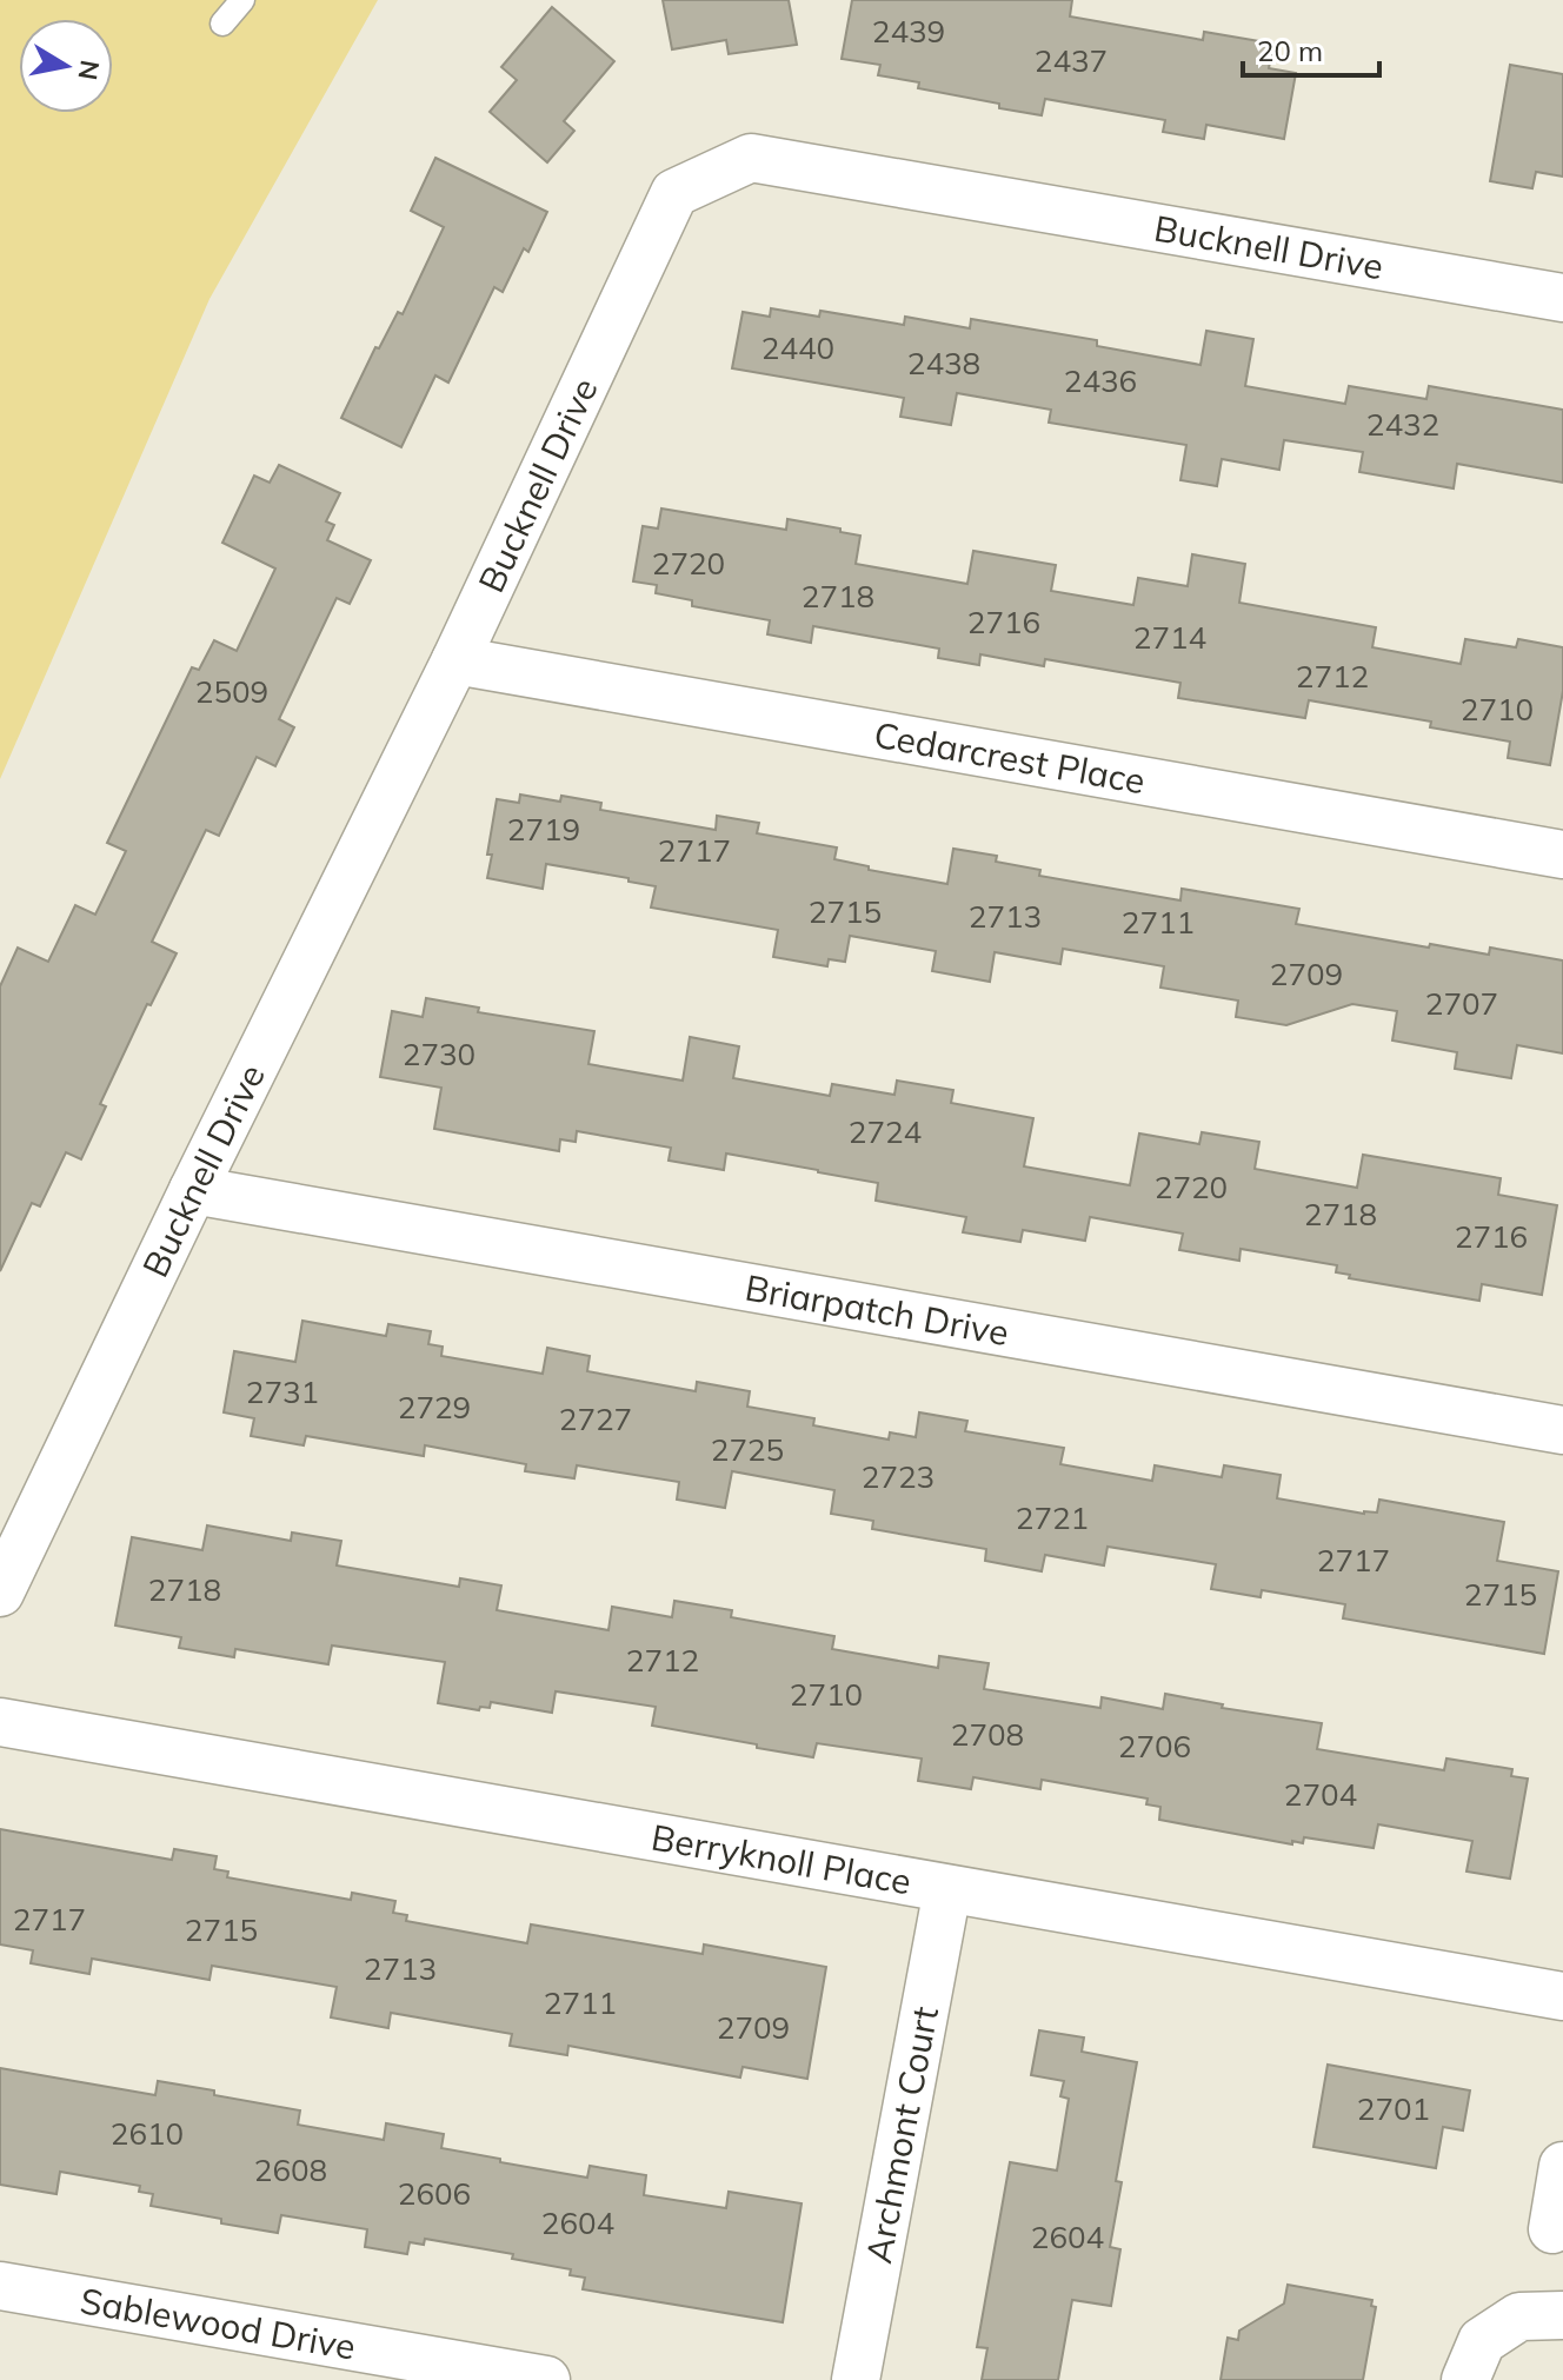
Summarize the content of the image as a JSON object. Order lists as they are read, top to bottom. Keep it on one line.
{"streets":{"street":["Bucknell Drive","Cedarcrest Place","Briarpatch Drive","Berryknoll Place","Archmont Court","Sablewood Drive"]},"crossings":[["Bucknell Drive","Cedarcrest Place"],["Bucknell Drive","Briarpatch Drive"],["Berryknoll Place","Archmont Court"]],"house_numbers":["2439","2437","2440","2438","2436","2432","2720","2718","2716","2714","2712","2509","2710","2719","2717","2715","2713","2711","2709","2707","2730","2724","2720","2718","2716","2731","2729","2727","2725","2723","2721","2717","2718","2715","2712","2710","2708","2706","2704","2717","2715","2713","2711","2709","2701","2610","2608","2606","2604","2604"],"scale_bar":"20 m","north":"right"}
